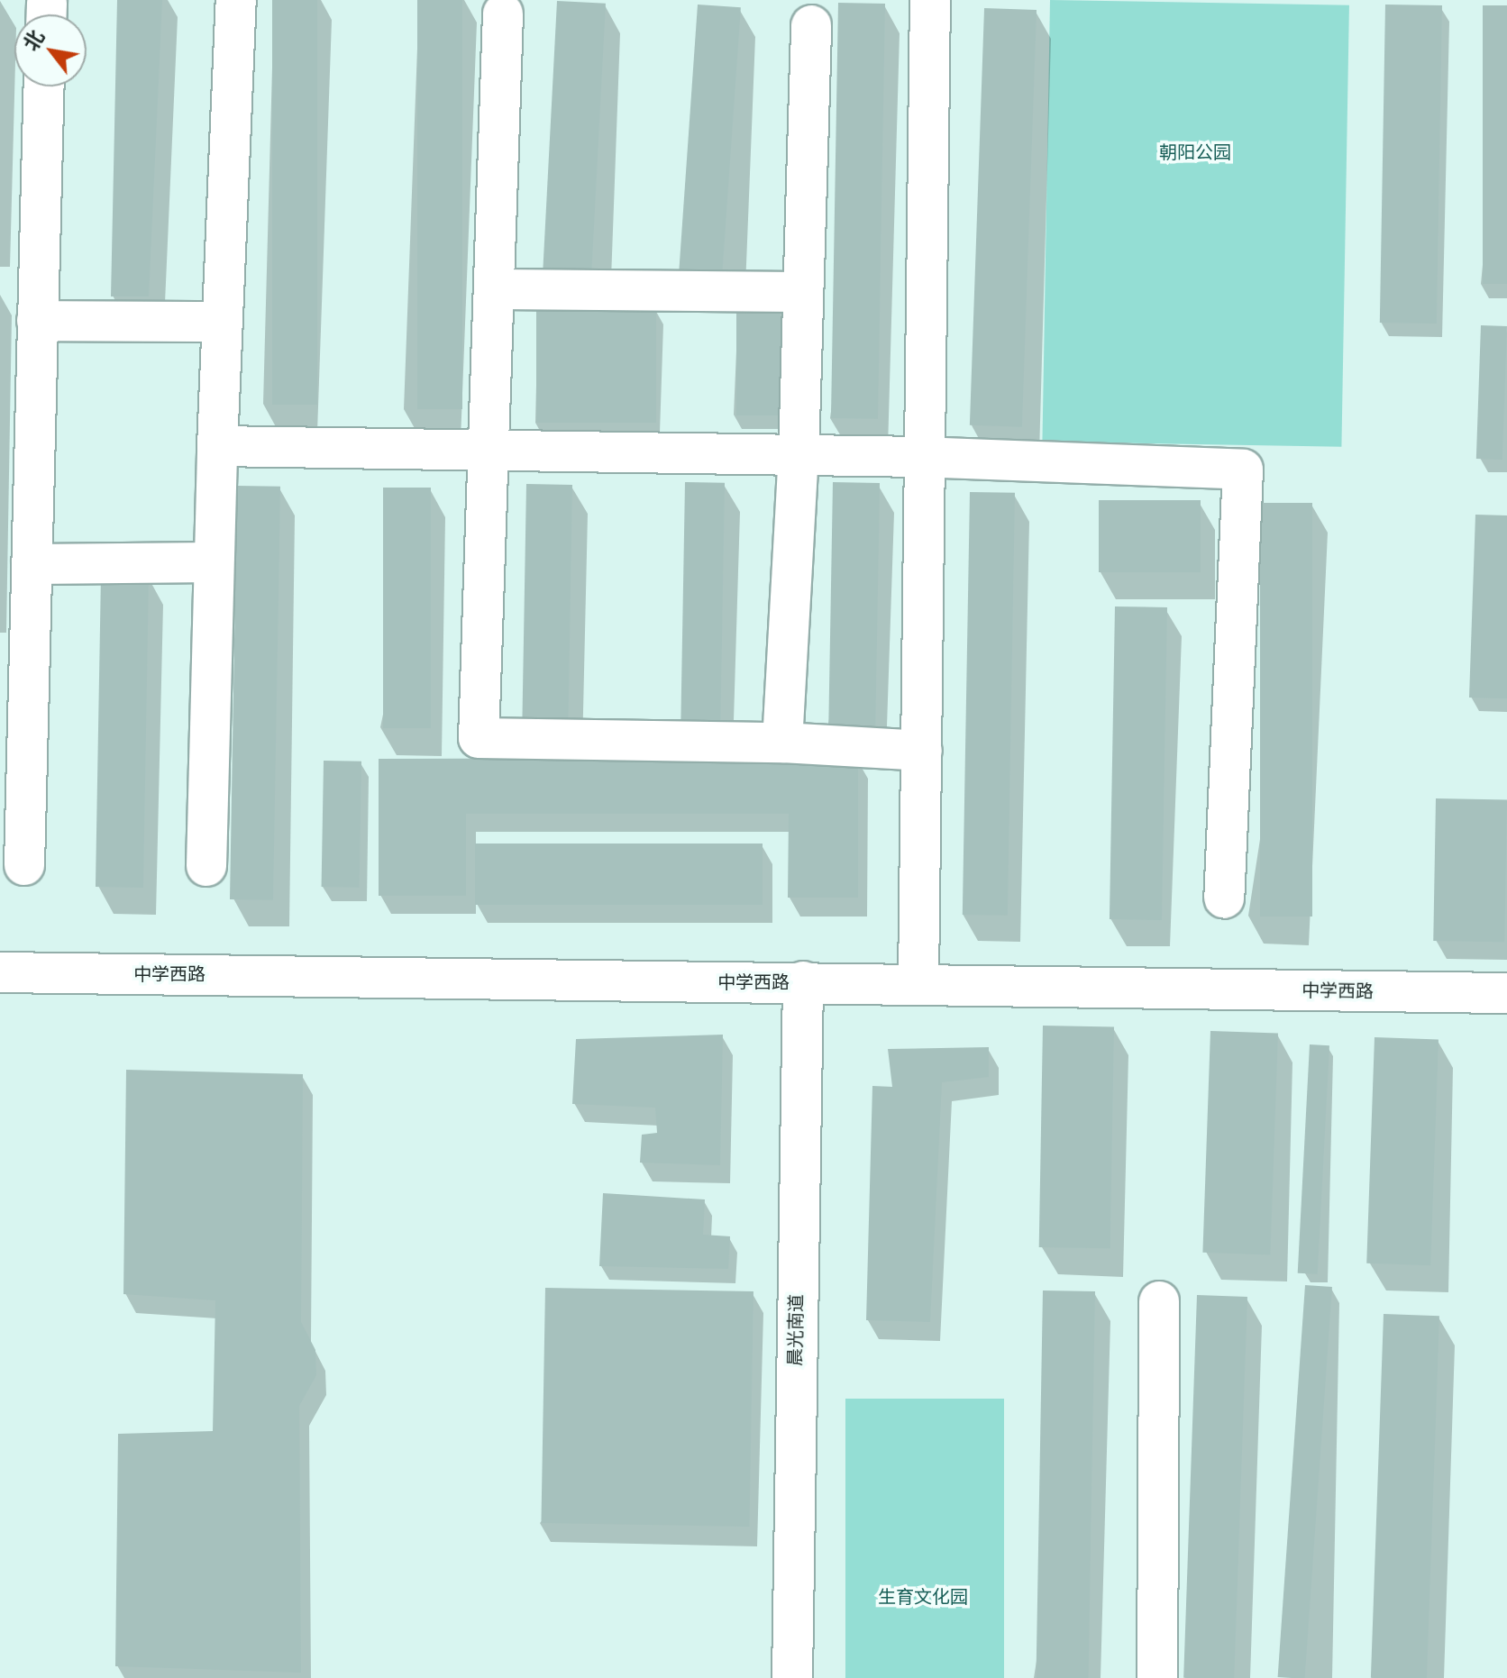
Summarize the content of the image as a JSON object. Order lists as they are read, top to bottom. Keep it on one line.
{"streets":{"street":["中学西路","晨光南道"]},"crossings":[["中学西路","晨光南道"]],"parks":["朝阳公园","生育文化园"],"north":"top left"}
